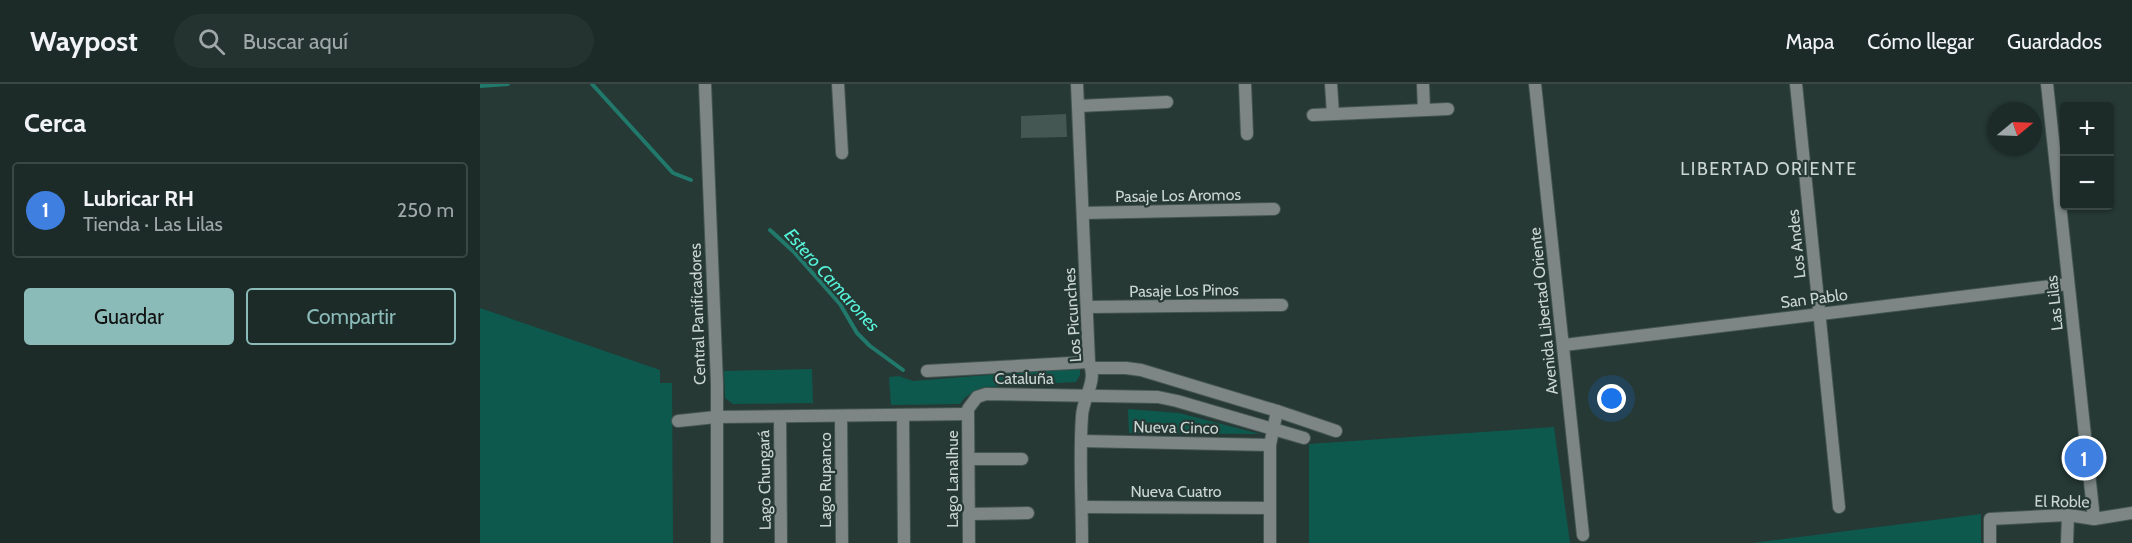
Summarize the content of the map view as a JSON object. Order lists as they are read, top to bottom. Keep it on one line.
{"streets":{"street":["Pasaje Los Aromos","Los Andes","Pasaje Los Pinos","San Pablo","Las Lilas","Avenida Libertad Oriente","Central Panificadores","Los Picunches","Cataluña","Nueva Cinco","Lago Lanalhue","Lago Chungará","Lago Rupanco","Nueva Cuatro","El Roble"]},"crossings":[["Pasaje Los Aromos","Los Picunches"],["Los Andes","San Pablo"],["Pasaje Los Pinos","Los Picunches"],["San Pablo","Las Lilas"],["San Pablo","Avenida Libertad Oriente"],["Las Lilas","El Roble"],["Los Picunches","Cataluña"],["Los Picunches","Nueva Cinco"],["Los Picunches","Nueva Cuatro"],["Cataluña","Lago Lanalhue"]],"districts":["LIBERTAD ORIENTE"],"water":["Estero Camarones"],"north":"right","page":{"header":"Waypost","search":"Buscar aquí","nav":["Mapa","Cómo llegar","Guardados"],"heading":"Cerca","map_buttons":["+","−"],"list":[{"mark":"1","name":"Lubricar RH","note":"Tienda · Las Lilas","value":"250 m"}],"buttons":["Guardar","Compartir"],"pins":"1"}}
